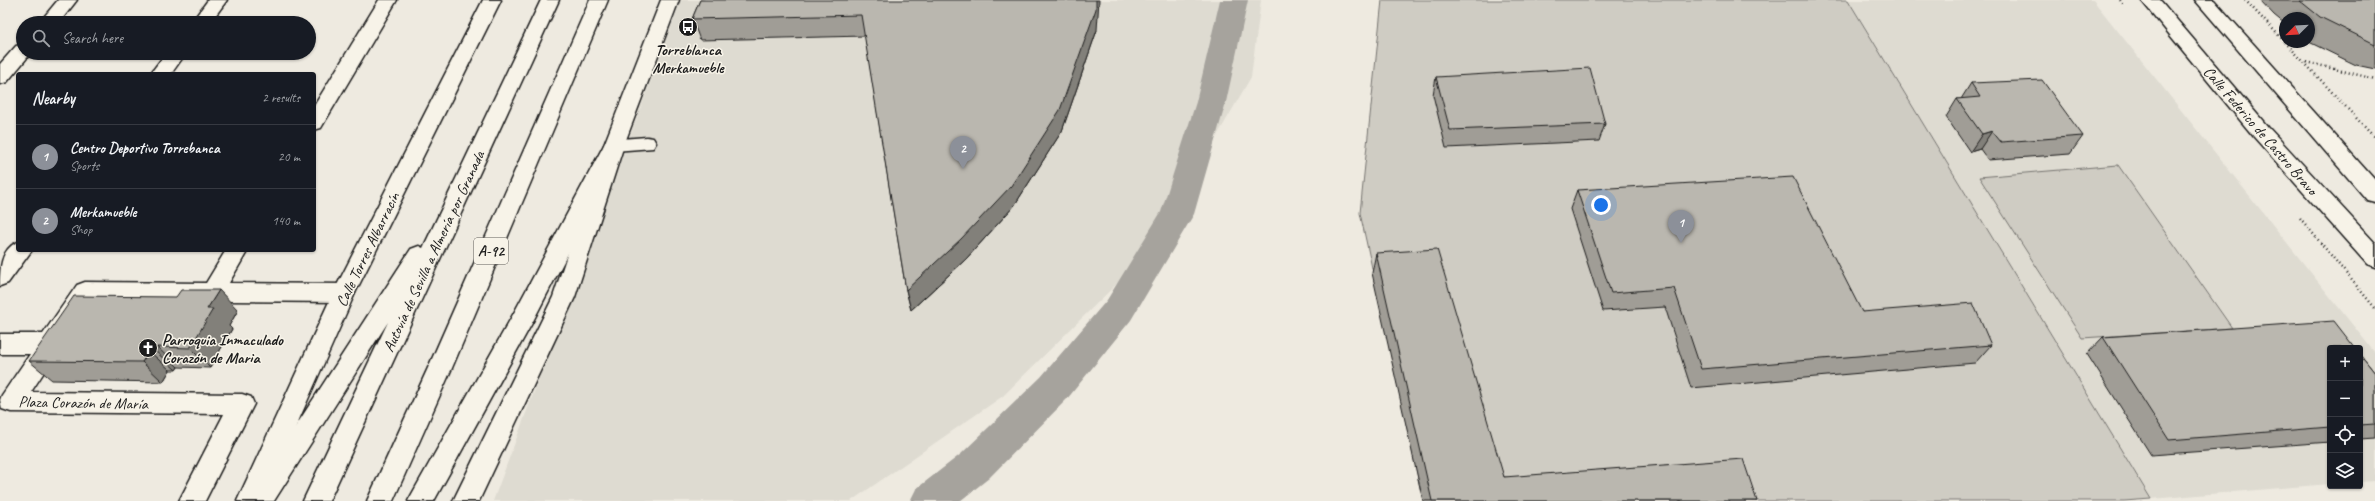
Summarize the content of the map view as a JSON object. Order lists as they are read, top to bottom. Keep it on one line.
{"streets":{"main road":["Calle Federico de Castro Bravo","Calle Torres Albarracín","Autovía de Sevilla a Almería por Granada","A-92","Plaza Corazón de María"]},"crossings":[["Calle Torres Albarracín","Plaza Corazón de María"]],"places":{"bus stop":["Torreblanca Merkamueble"],"church":["Parroquia Inmaculado Corazón de Maria"]},"north":"bottom left","page":{"search":"Search here","heading":["Nearby","2 results"],"list":[{"mark":"1","name":"Centro Deportivo Torrebanca","note":"Sports","value":"20 m"},{"mark":"2","name":"Merkamueble","note":"Shop","value":"140 m"}],"pins":["2","1"],"map_buttons":["+","−"]}}
